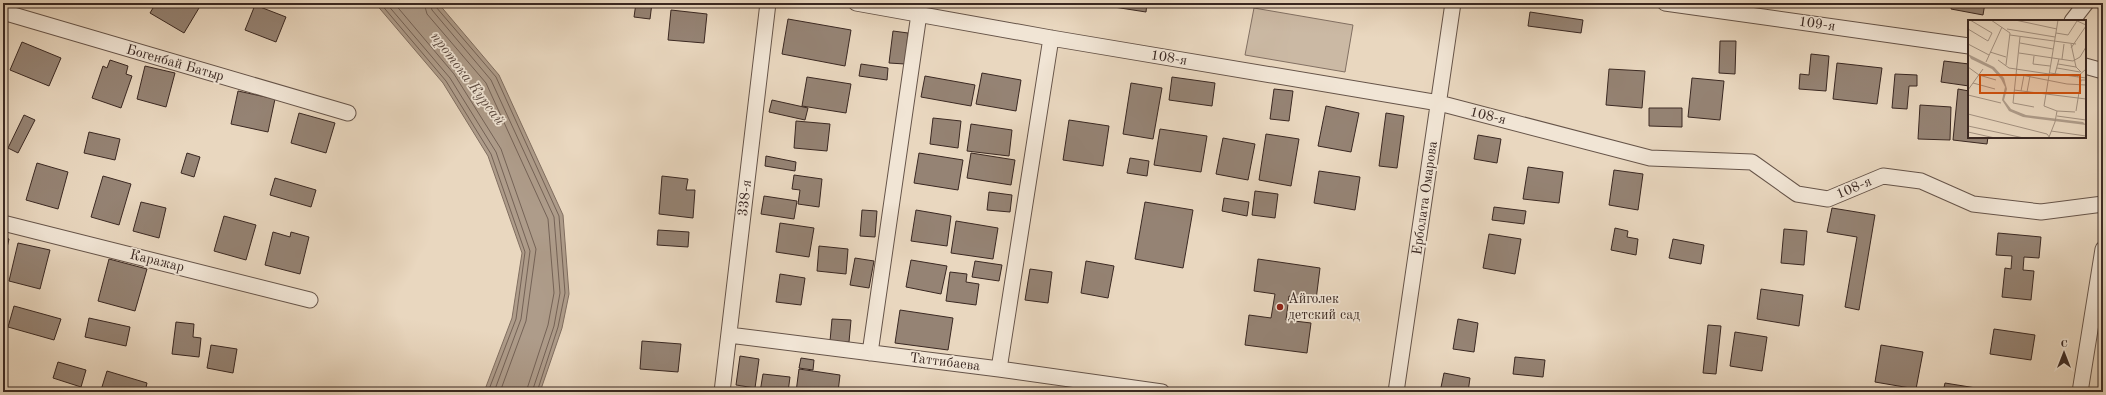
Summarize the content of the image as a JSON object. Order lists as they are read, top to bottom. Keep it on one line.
{"streets":{"street":["109-я","108-я","Богенбай Батыр","338-я","Ерболата Омарова","Каражар","Таттибаева"]},"crossings":[["108-я","Ерболата Омарова"],["338-я","Таттибаева"]],"water":["протока Курсай"],"places":["Айголек детский сад"],"north":"top"}
